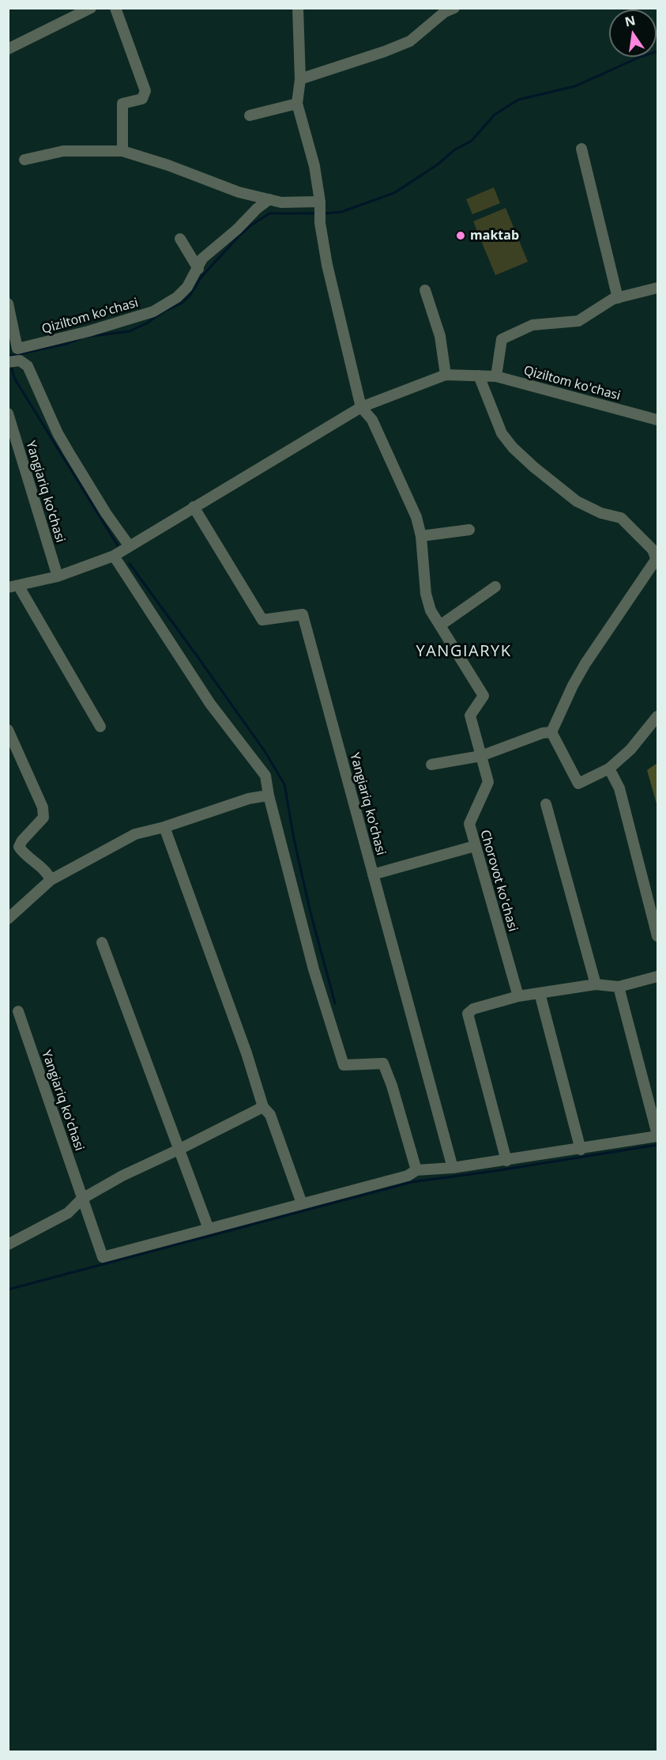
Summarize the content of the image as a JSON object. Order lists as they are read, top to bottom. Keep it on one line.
{"streets":{"street":["Qiziltom ko'chasi","Yangiariq ko'chasi","Chorovot ko'chasi"]},"districts":["YANGIARYK"],"places":["maktab"],"north":"top"}
